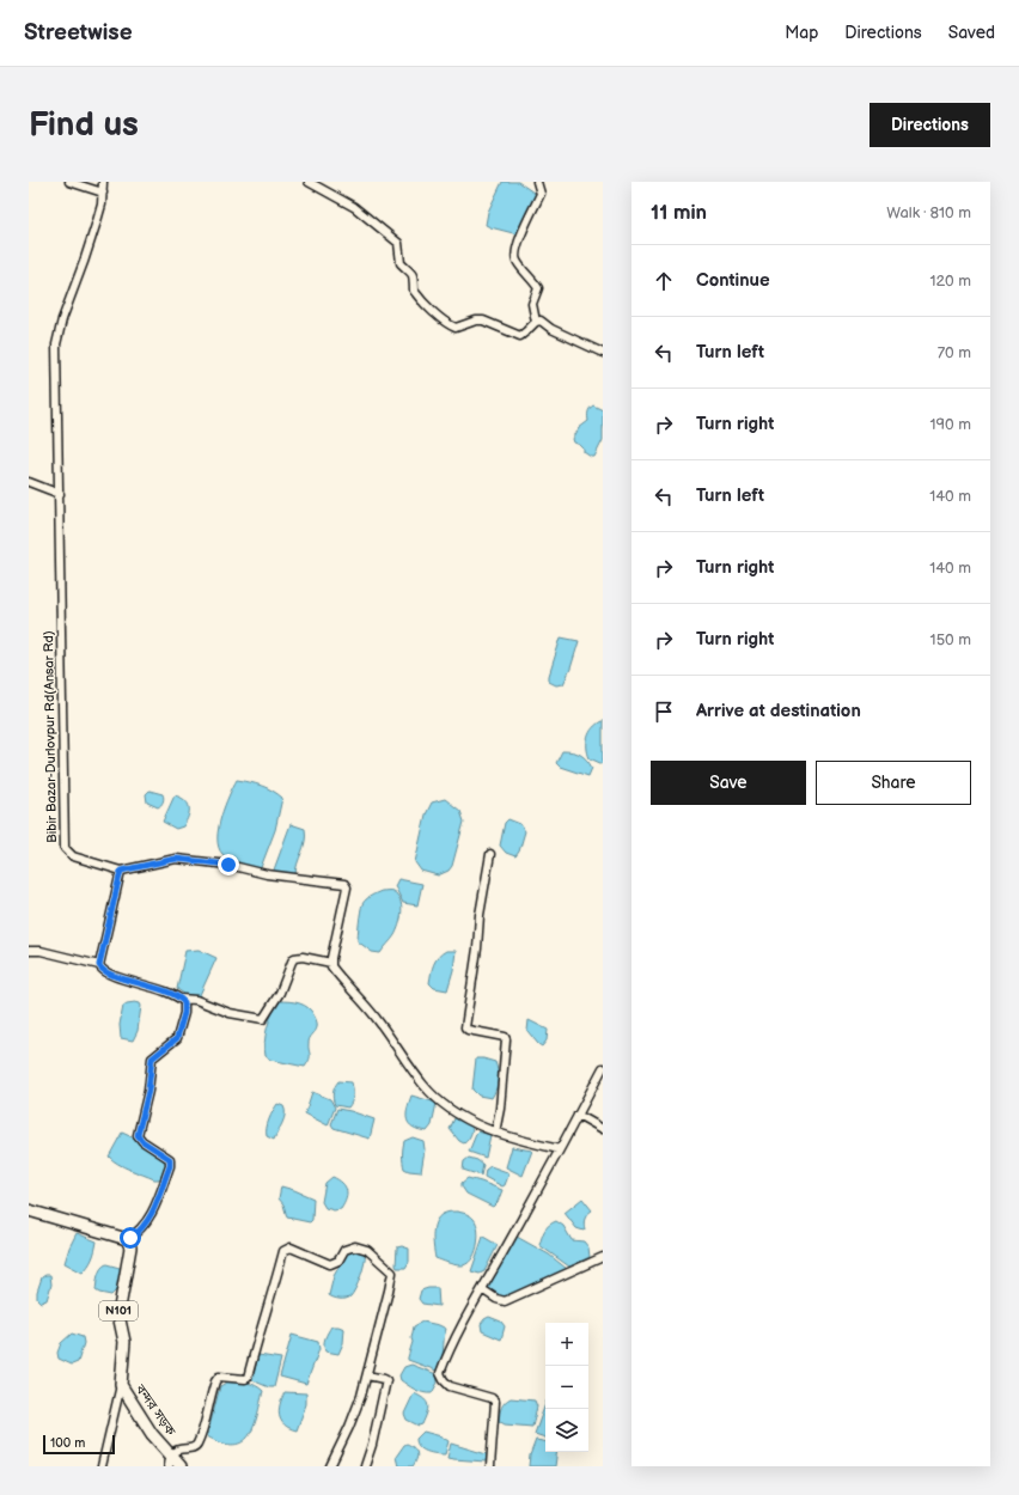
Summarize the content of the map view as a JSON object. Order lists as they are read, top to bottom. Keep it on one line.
{"streets":{"highway":["N101","বন্দর সড়ক"],"street":["Bibir Bazar-Durlovpur Rd(Ansar Rd)"]},"scale_bar":"100 m","page":{"header":"Streetwise","nav":["Map","Directions","Saved"],"buttons":["Directions",["Save","Share"]],"title":"Find us","heading":["11 min","Walk · 810 m"],"list":[["Continue","120 m"],["Turn left","70 m"],["Turn right","190 m"],["Turn left","140 m"],["Turn right","140 m"],["Turn right","150 m"],"Arrive at destination"],"map_buttons":["+","−"],"scale":"100 m"}}
